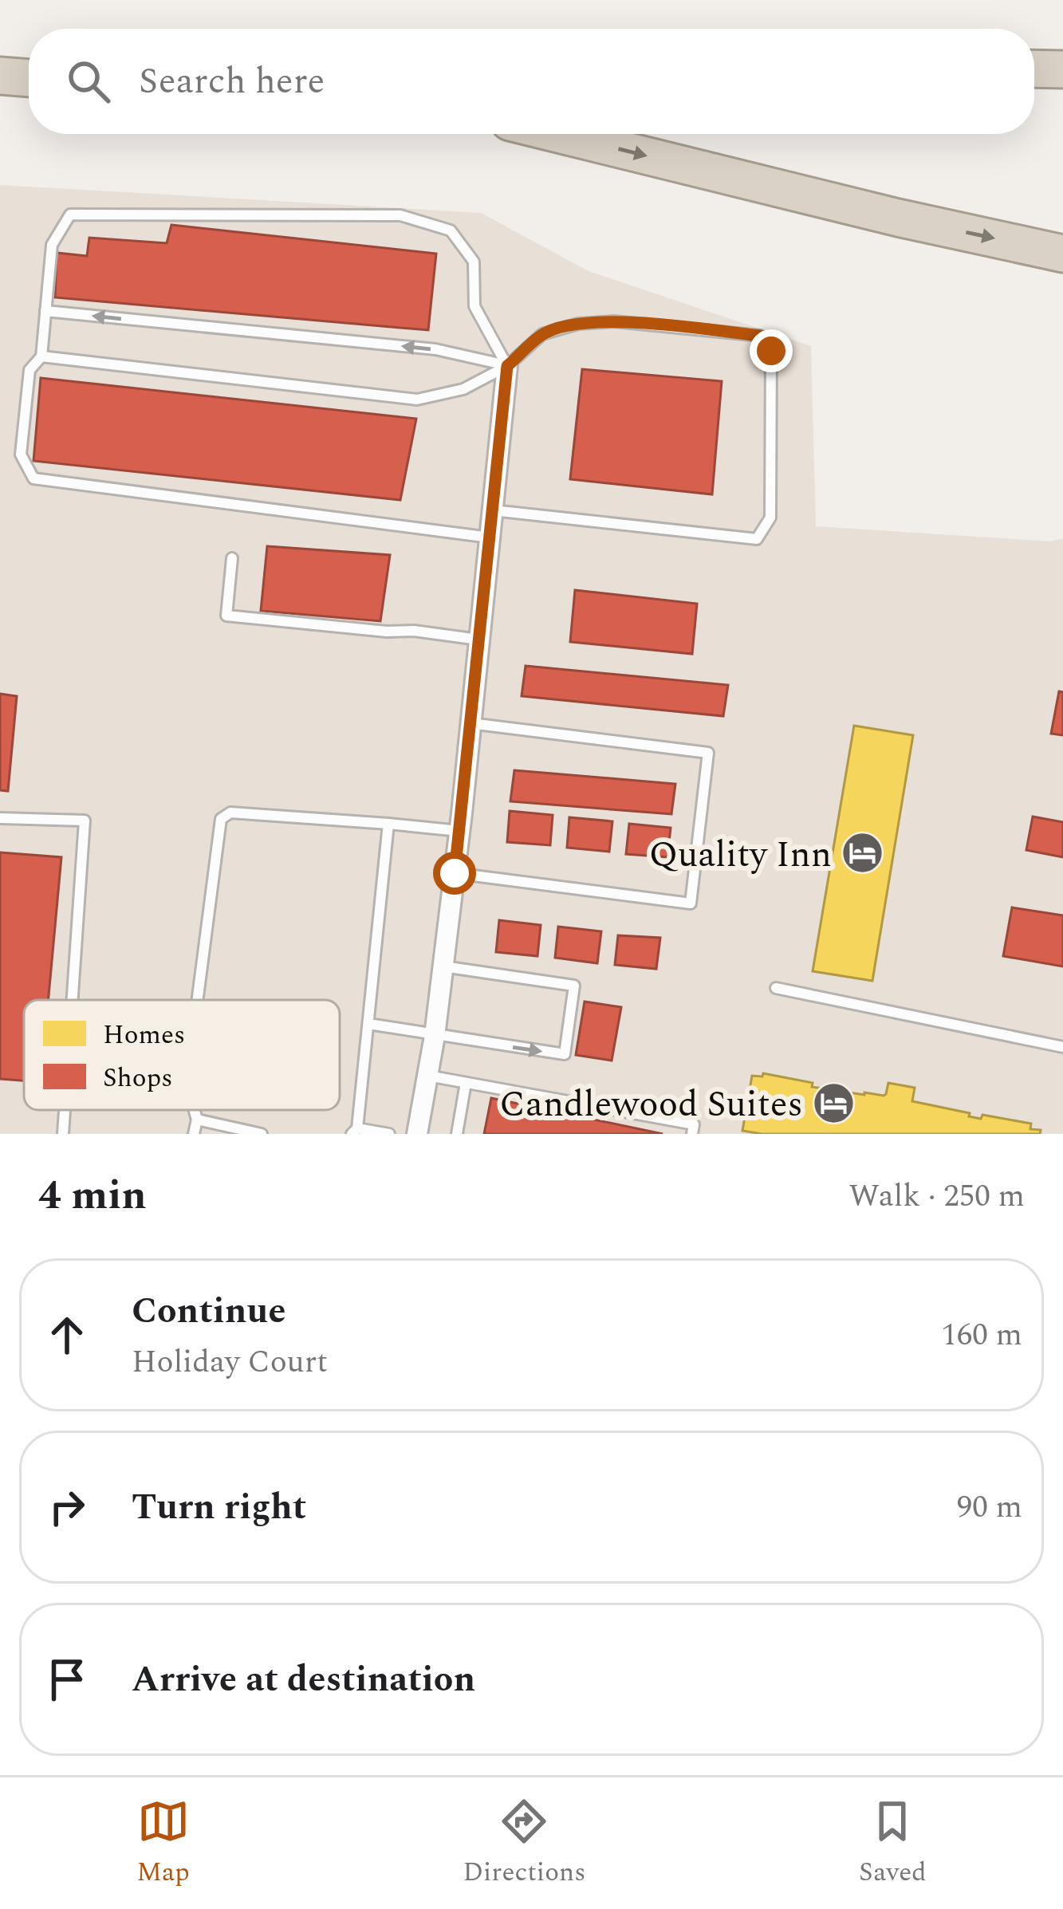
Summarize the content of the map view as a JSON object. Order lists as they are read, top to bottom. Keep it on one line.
{"places":{"hotel":["Quality Inn","Candlewood Suites"]},"legend":["Homes","Shops"],"page":{"search":"Search here","heading":["4 min","Walk · 250 m"],"list":[["Continue","Holiday Court","160 m"],["Turn right","90 m"],"Arrive at destination"],"nav":["Map","Directions","Saved"]}}
